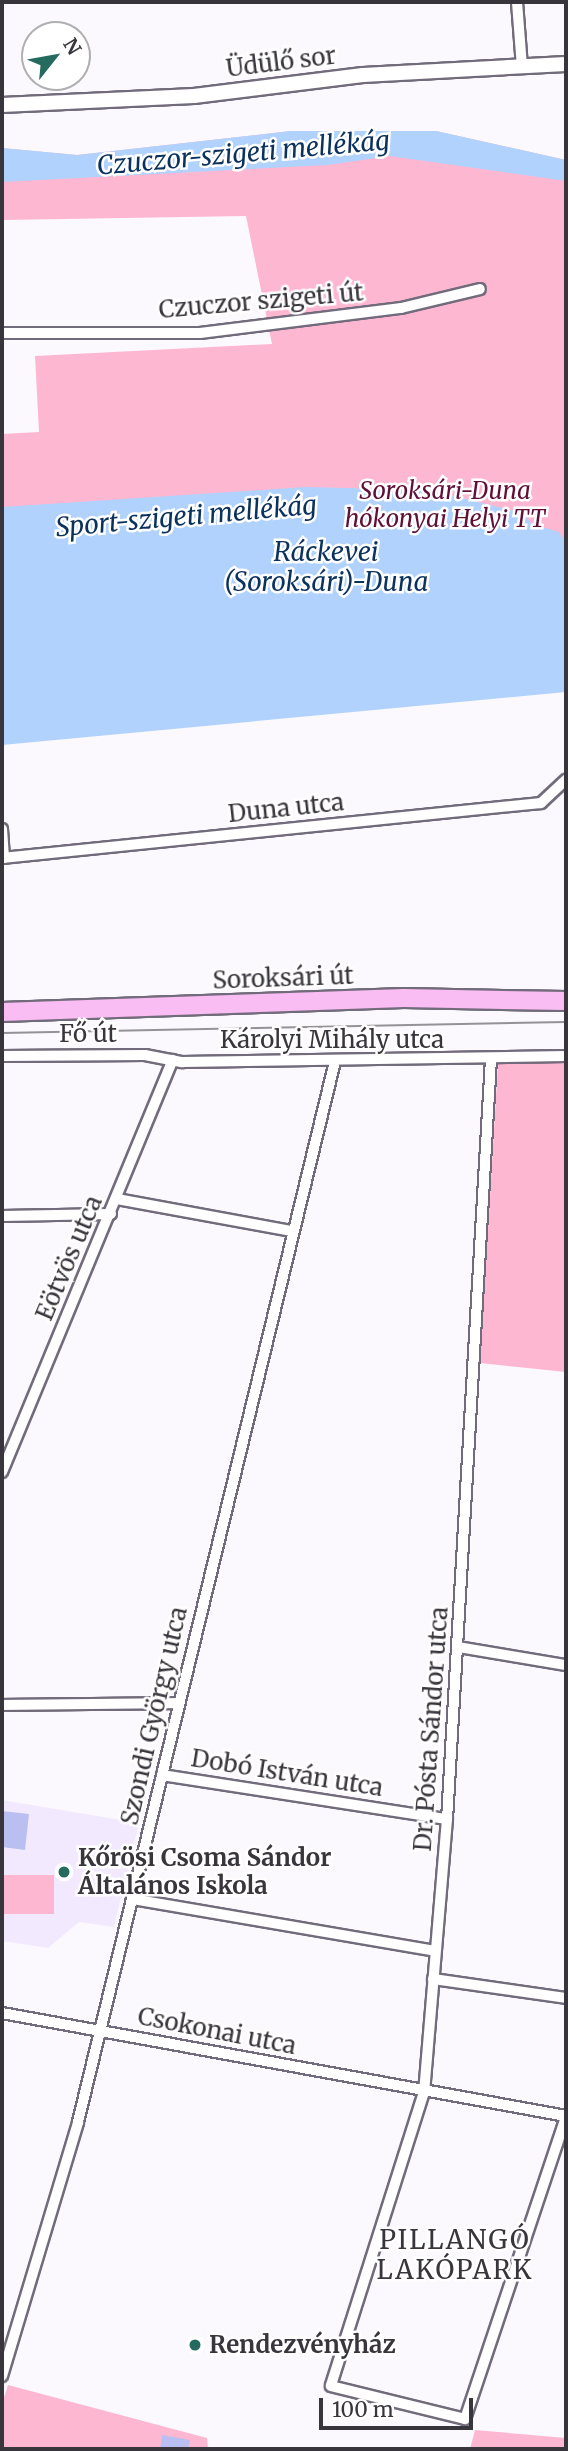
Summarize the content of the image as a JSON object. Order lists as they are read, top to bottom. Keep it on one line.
{"streets":{"main road":["Soroksári út"],"street":["Üdülő sor","Czuczor szigeti út","Duna utca","Fő út","Károlyi Mihály utca","Eötvös utca","Szondi György utca","Dr. Pósta Sándor utca","Dobó István utca","Csokonai utca"]},"crossings":[["Fő út","Károlyi Mihály utca"],["Fő út","Eötvös utca"],["Károlyi Mihály utca","Eötvös utca"],["Károlyi Mihály utca","Szondi György utca"],["Károlyi Mihály utca","Dr. Pósta Sándor utca"],["Szondi György utca","Dobó István utca"],["Szondi György utca","Csokonai utca"],["Dr. Pósta Sándor utca","Dobó István utca"],["Dr. Pósta Sándor utca","Csokonai utca"]],"districts":["PILLANGÓ LAKÓPARK"],"water":["Czuczor-szigeti mellékág","Sport-szigeti mellékág","Ráckevei (Soroksári)-Duna"],"parks":["Soroksári-Duna hókonyai Helyi TT"],"places":["Kőrösi Csoma Sándor Általános Iskola","Rendezvényház"],"scale_bar":"100 m","north":"top right"}
